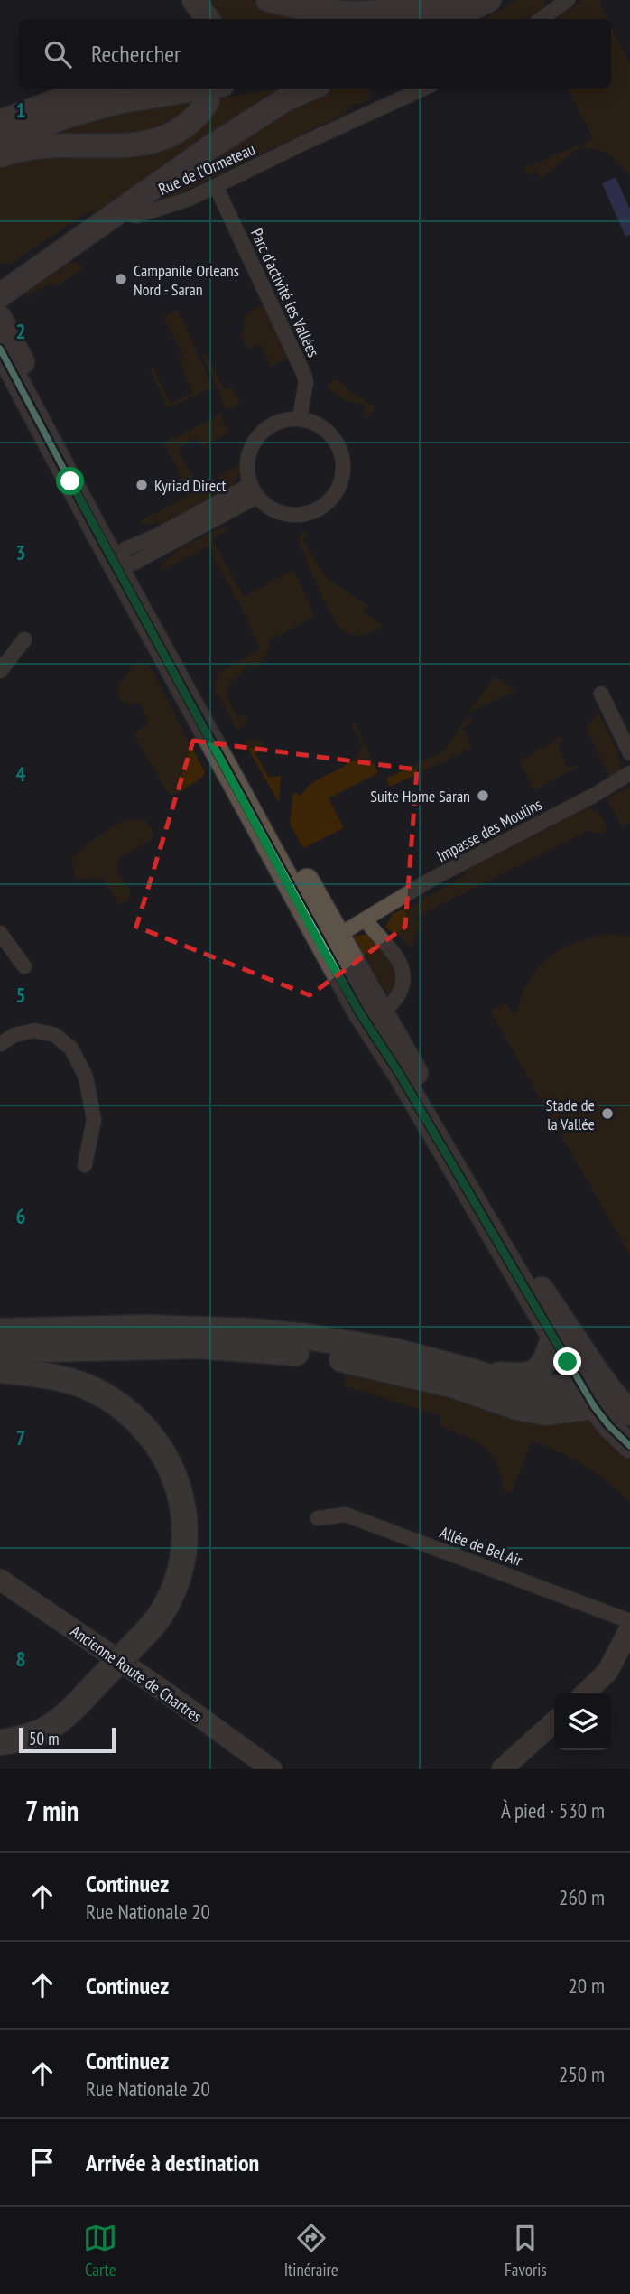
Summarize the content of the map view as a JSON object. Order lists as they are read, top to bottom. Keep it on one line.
{"streets":{"main road":["Ancienne Route de Chartres"],"street":["Rue de l'Ormeteau","Parc d'activité les Vallées","Impasse des Moulins","Allée de Bel Air"]},"crossings":[["Rue de l'Ormeteau","Parc d'activité les Vallées"]],"places":["Campanile Orleans Nord - Saran","Kyriad Direct","Suite Home Saran","Stade de la Vallée"],"scale_bar":"50 m","page":{"search":"Rechercher","scale":"50 m","heading":["7 min","À pied · 530 m"],"list":[["Continuez","Rue Nationale 20","260 m"],["Continuez","20 m"],["Continuez","Rue Nationale 20","250 m"],"Arrivée à destination"],"nav":["Carte","Itinéraire","Favoris"]},"grid":{"rows":["1","2","3","4","5","6","7","8"]}}
